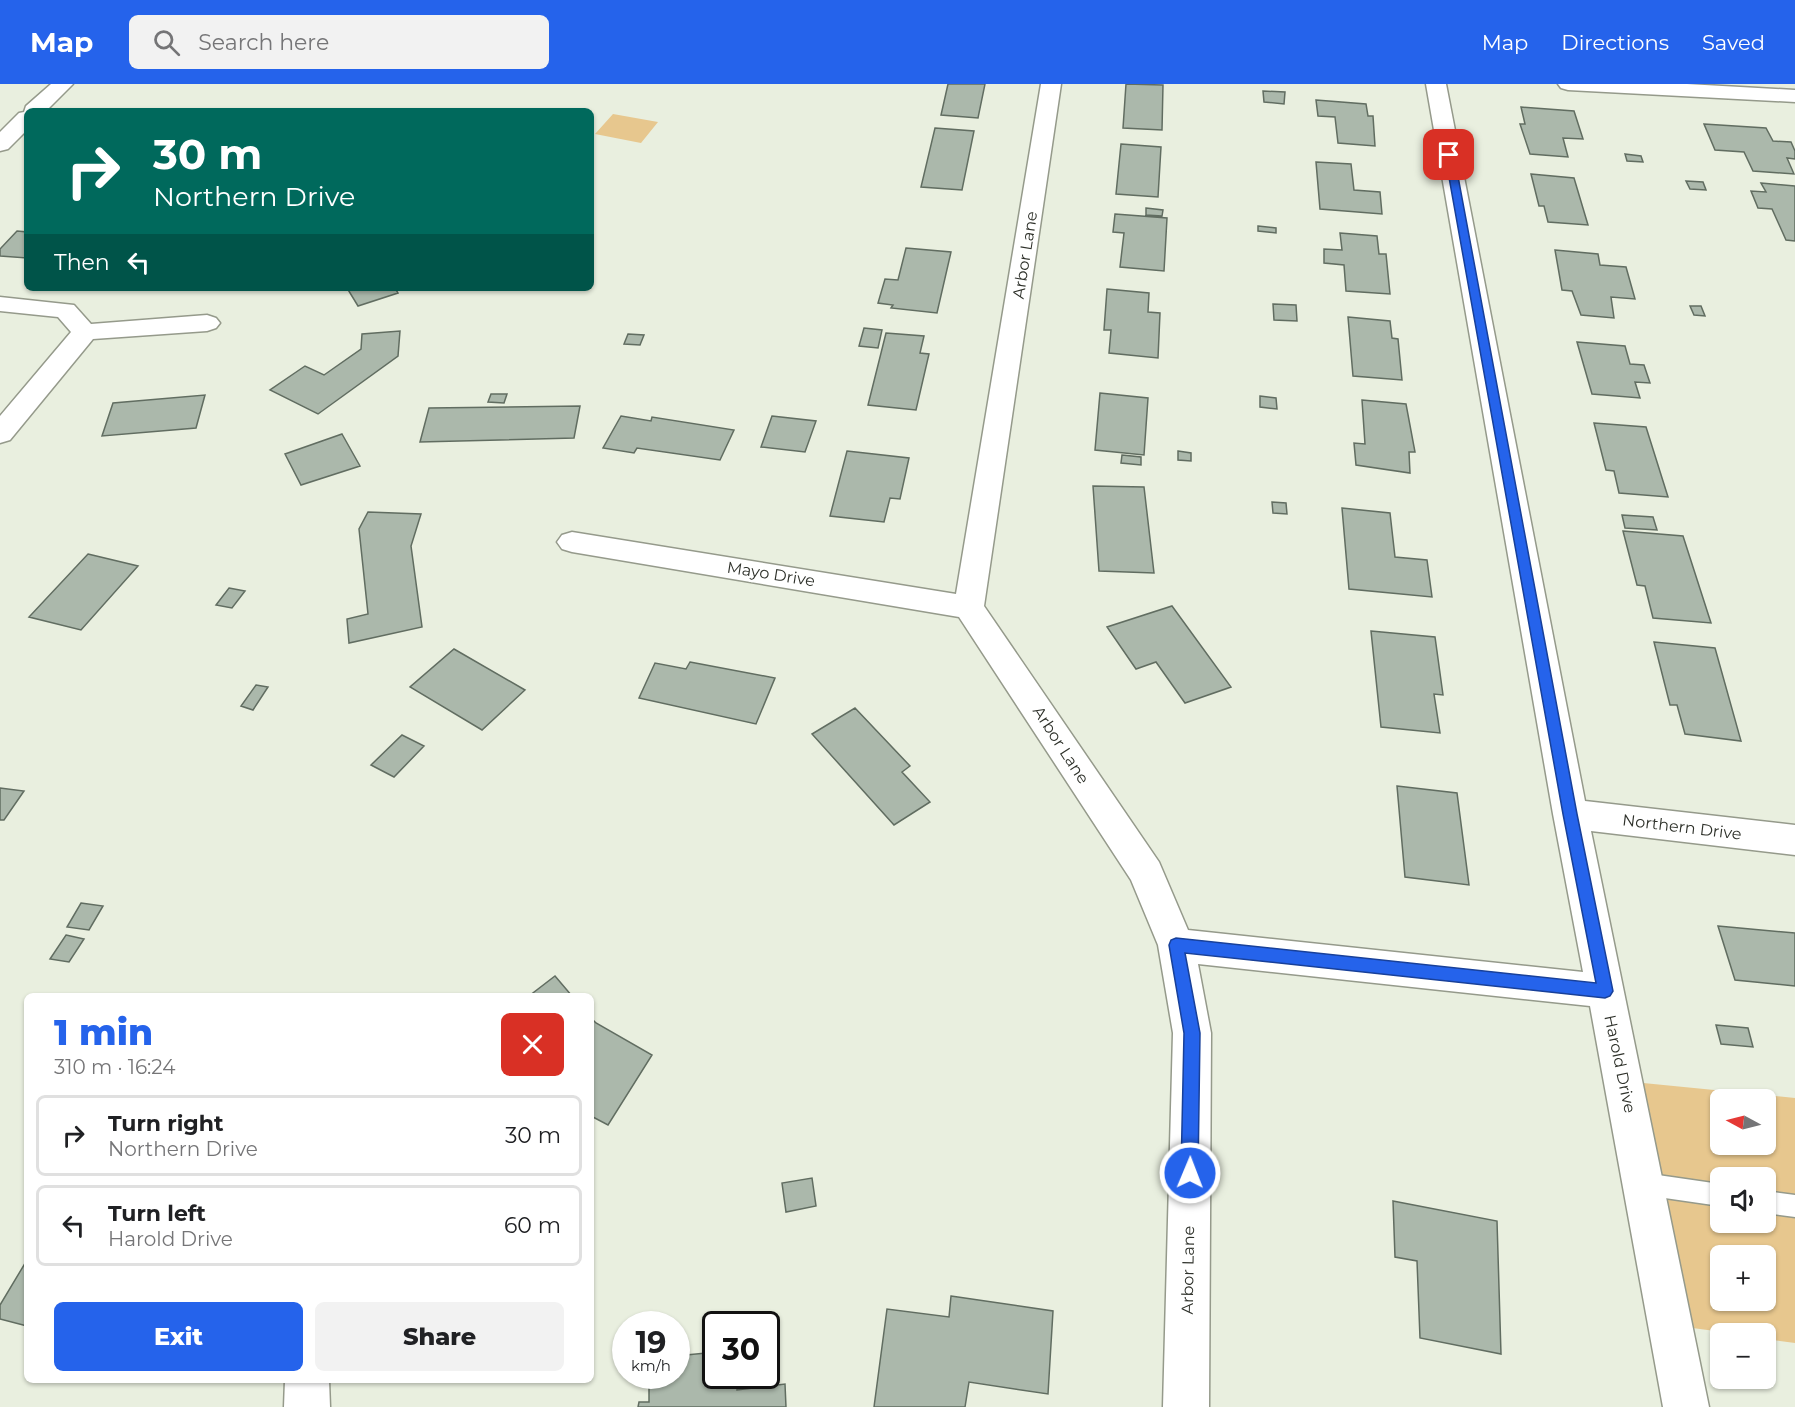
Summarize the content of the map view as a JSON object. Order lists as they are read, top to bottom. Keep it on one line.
{"streets":{"street":["Arbor Lane","Mayo Drive","Northern Drive","Harold Drive"]},"crossings":[["Arbor Lane","Mayo Drive"],["Northern Drive","Harold Drive"]],"north":"left","page":{"header":"Map","search":"Search here","nav":["Map","Directions","Saved"],"turn":["30 m","Northern Drive"],"then":"Then","heading":["1 min","310 m · 16:24"],"map_buttons":["+","−"],"list":[{"name":"Turn right","note":"Northern Drive","value":"30 m"},{"name":"Turn left","note":"Harold Drive","value":"60 m"}],"buttons":["Exit","Share"],"speed":"19 km/h","limit":"30"}}
